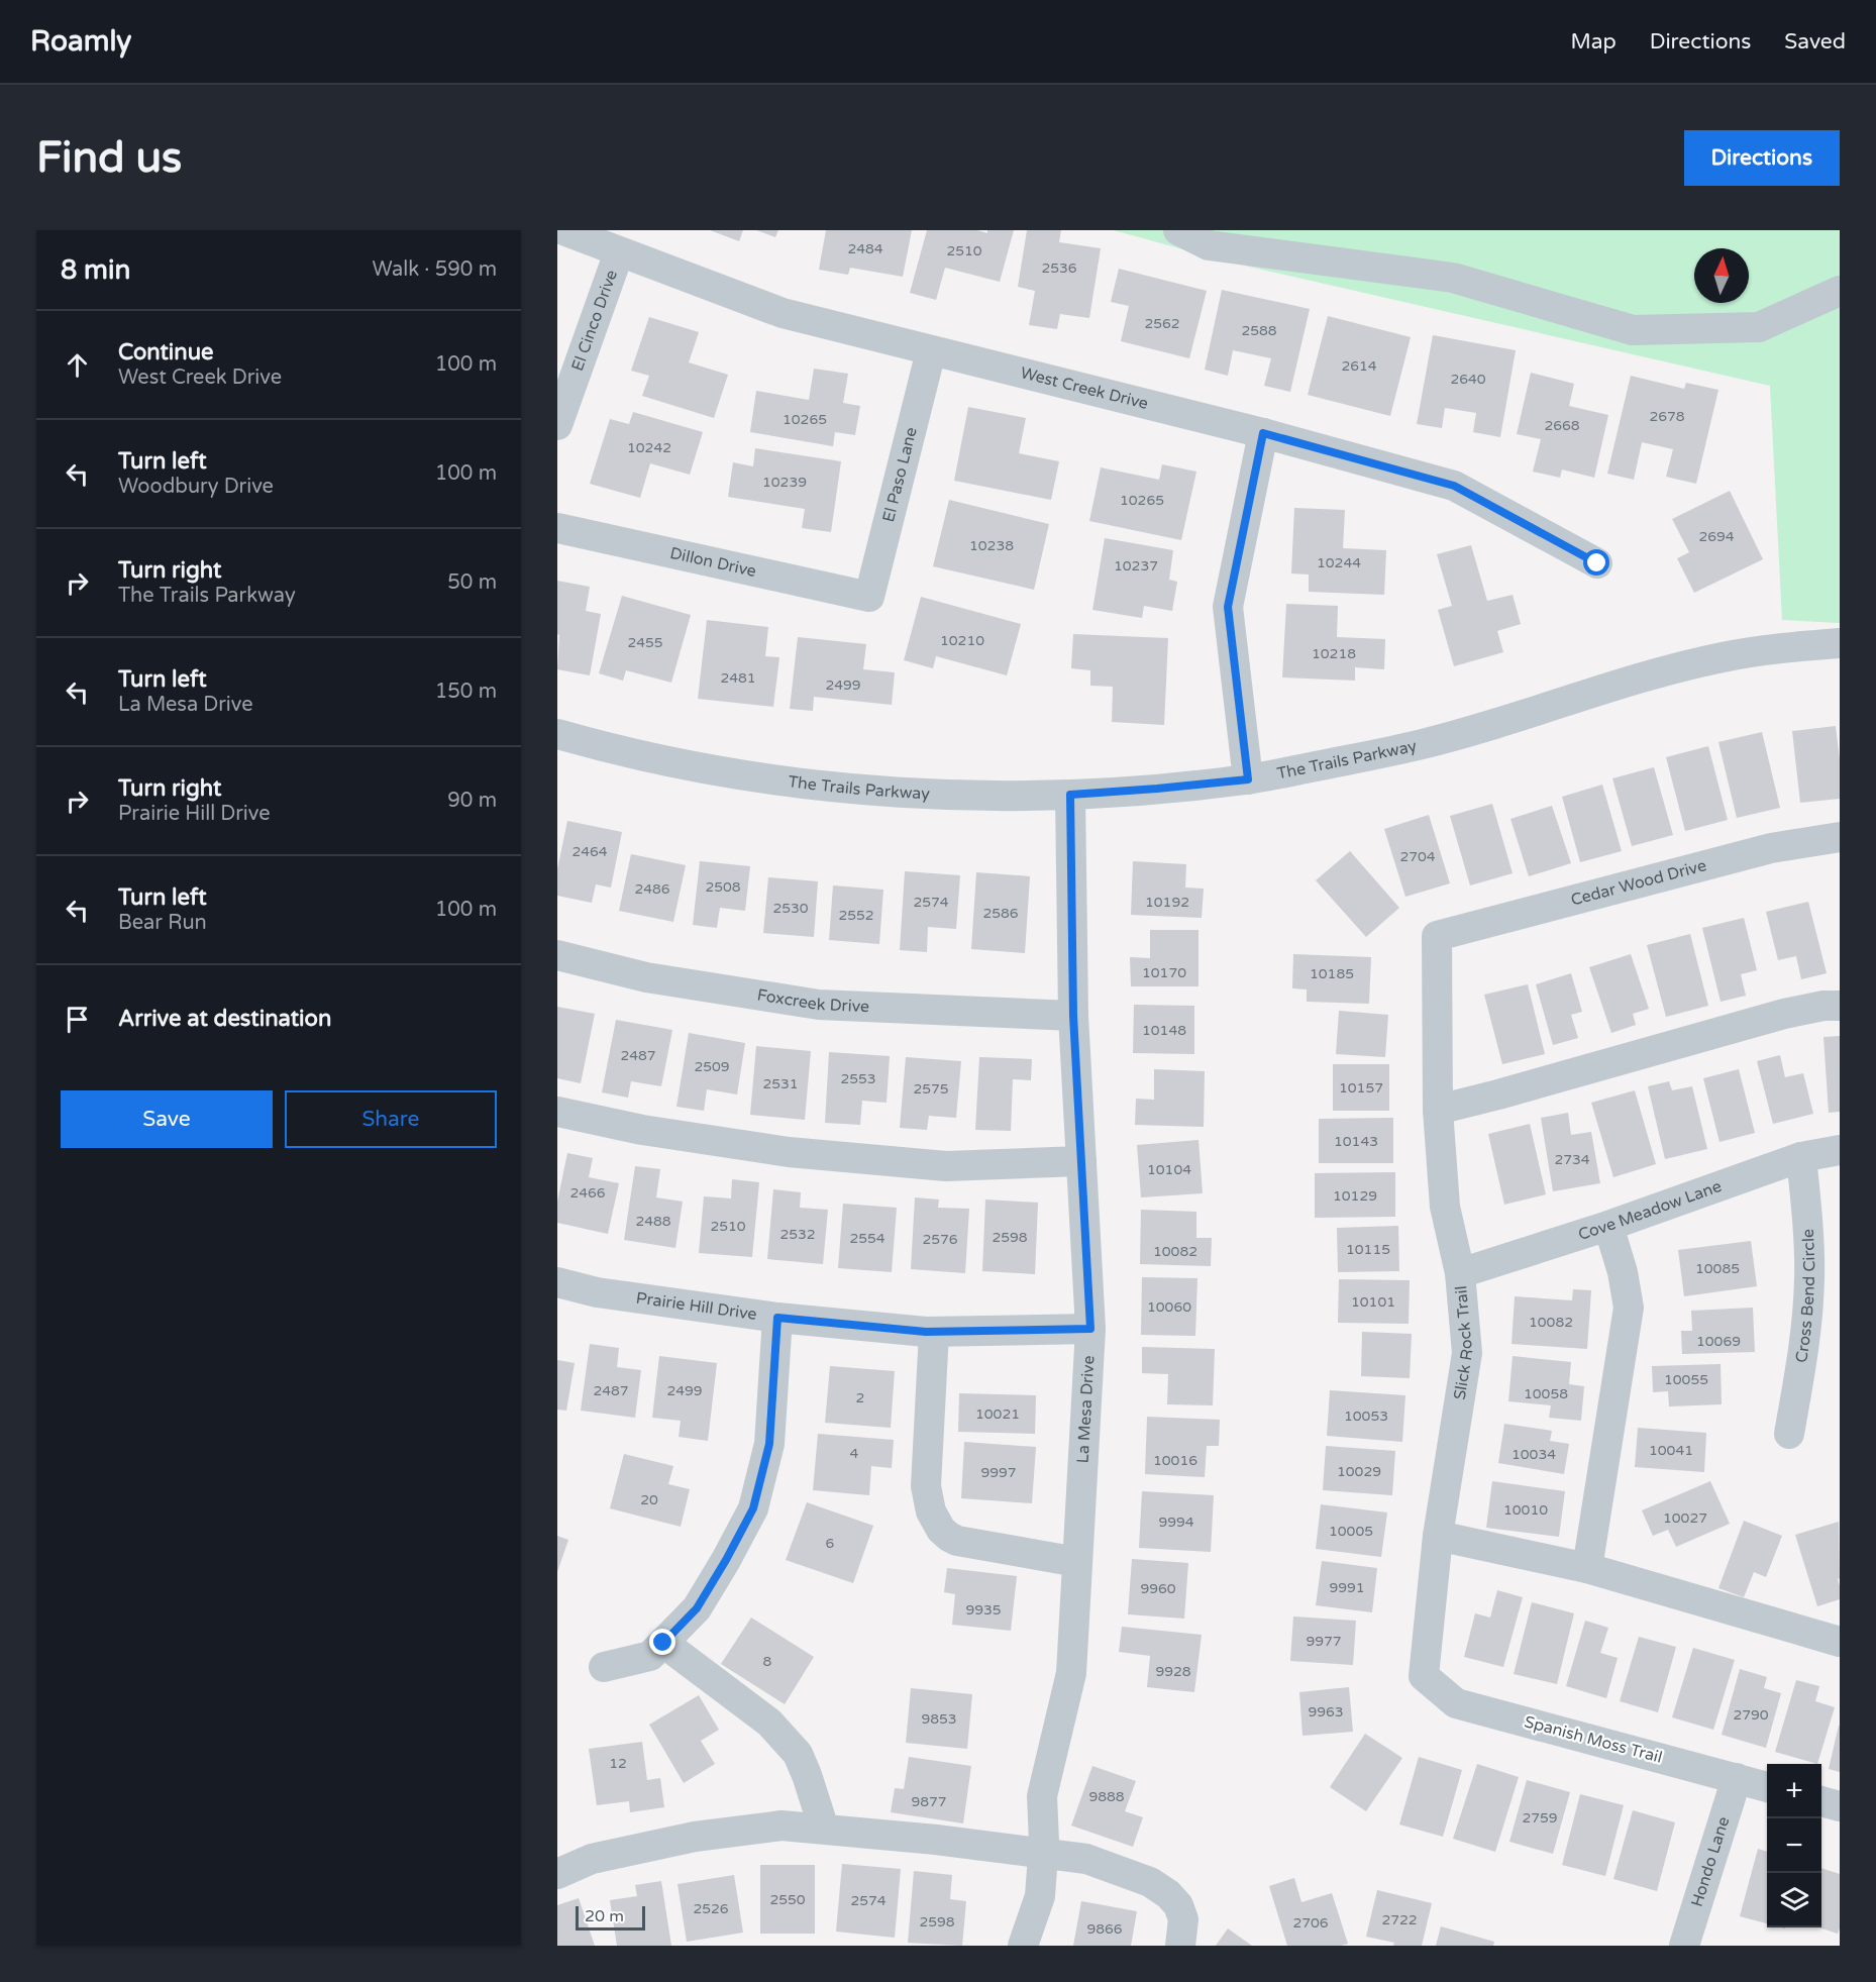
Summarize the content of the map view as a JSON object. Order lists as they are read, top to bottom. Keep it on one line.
{"streets":{"street":["El Cinco Drive","West Creek Drive","El Paso Lane","Dillon Drive","The Trails Parkway","Cedar Wood Drive","Foxcreek Drive","Cove Meadow Lane","Cross Bend Circle","Prairie Hill Drive","Slick Rock Trail","La Mesa Drive","Spanish Moss Trail","Hondo Lane"]},"crossings":[["El Cinco Drive","West Creek Drive"],["West Creek Drive","El Paso Lane"],["El Paso Lane","Dillon Drive"],["The Trails Parkway","La Mesa Drive"],["Cedar Wood Drive","Slick Rock Trail"],["Foxcreek Drive","La Mesa Drive"],["Cove Meadow Lane","Cross Bend Circle"],["Cove Meadow Lane","Slick Rock Trail"],["Prairie Hill Drive","La Mesa Drive"],["Slick Rock Trail","Spanish Moss Trail"],["Spanish Moss Trail","Hondo Lane"]],"house_numbers":["2484","2510","2536","2562","2588","2614","2640","2678","10265","2668","10242","10239","10265","2694","10238","10244","10237","10210","2455","10218","2481","2499","2464","2704","2508","2486","2574","10192","2530","2586","2552","10170","10185","10148","2487","2509","2553","2531","10157","2575","10143","2734","10104","2466","10129","2488","2510","2532","2598","2554","2576","10115","10082","10085","10101","10060","10082","10069","10055","2487","2499","10058","2","10021","10053","10041","4","10034","10016","10029","9997","20","10010","10027","9994","10005","6","9991","9960","9935","9977","8","9928","9963","2790","9853","12","9888","9877","2759","2550","2574","2526","2722","2598","2706","9866"],"scale_bar":"20 m","north":"top","page":{"header":"Roamly","nav":["Map","Directions","Saved"],"buttons":["Directions",["Save","Share"]],"title":"Find us","heading":["8 min","Walk · 590 m"],"list":[["Continue","West Creek Drive","100 m"],["Turn left","Woodbury Drive","100 m"],["Turn right","The Trails Parkway","50 m"],["Turn left","La Mesa Drive","150 m"],["Turn right","Prairie Hill Drive","90 m"],["Turn left","Bear Run","100 m"],"Arrive at destination"],"map_buttons":["+","−"],"scale":"20 m"}}
